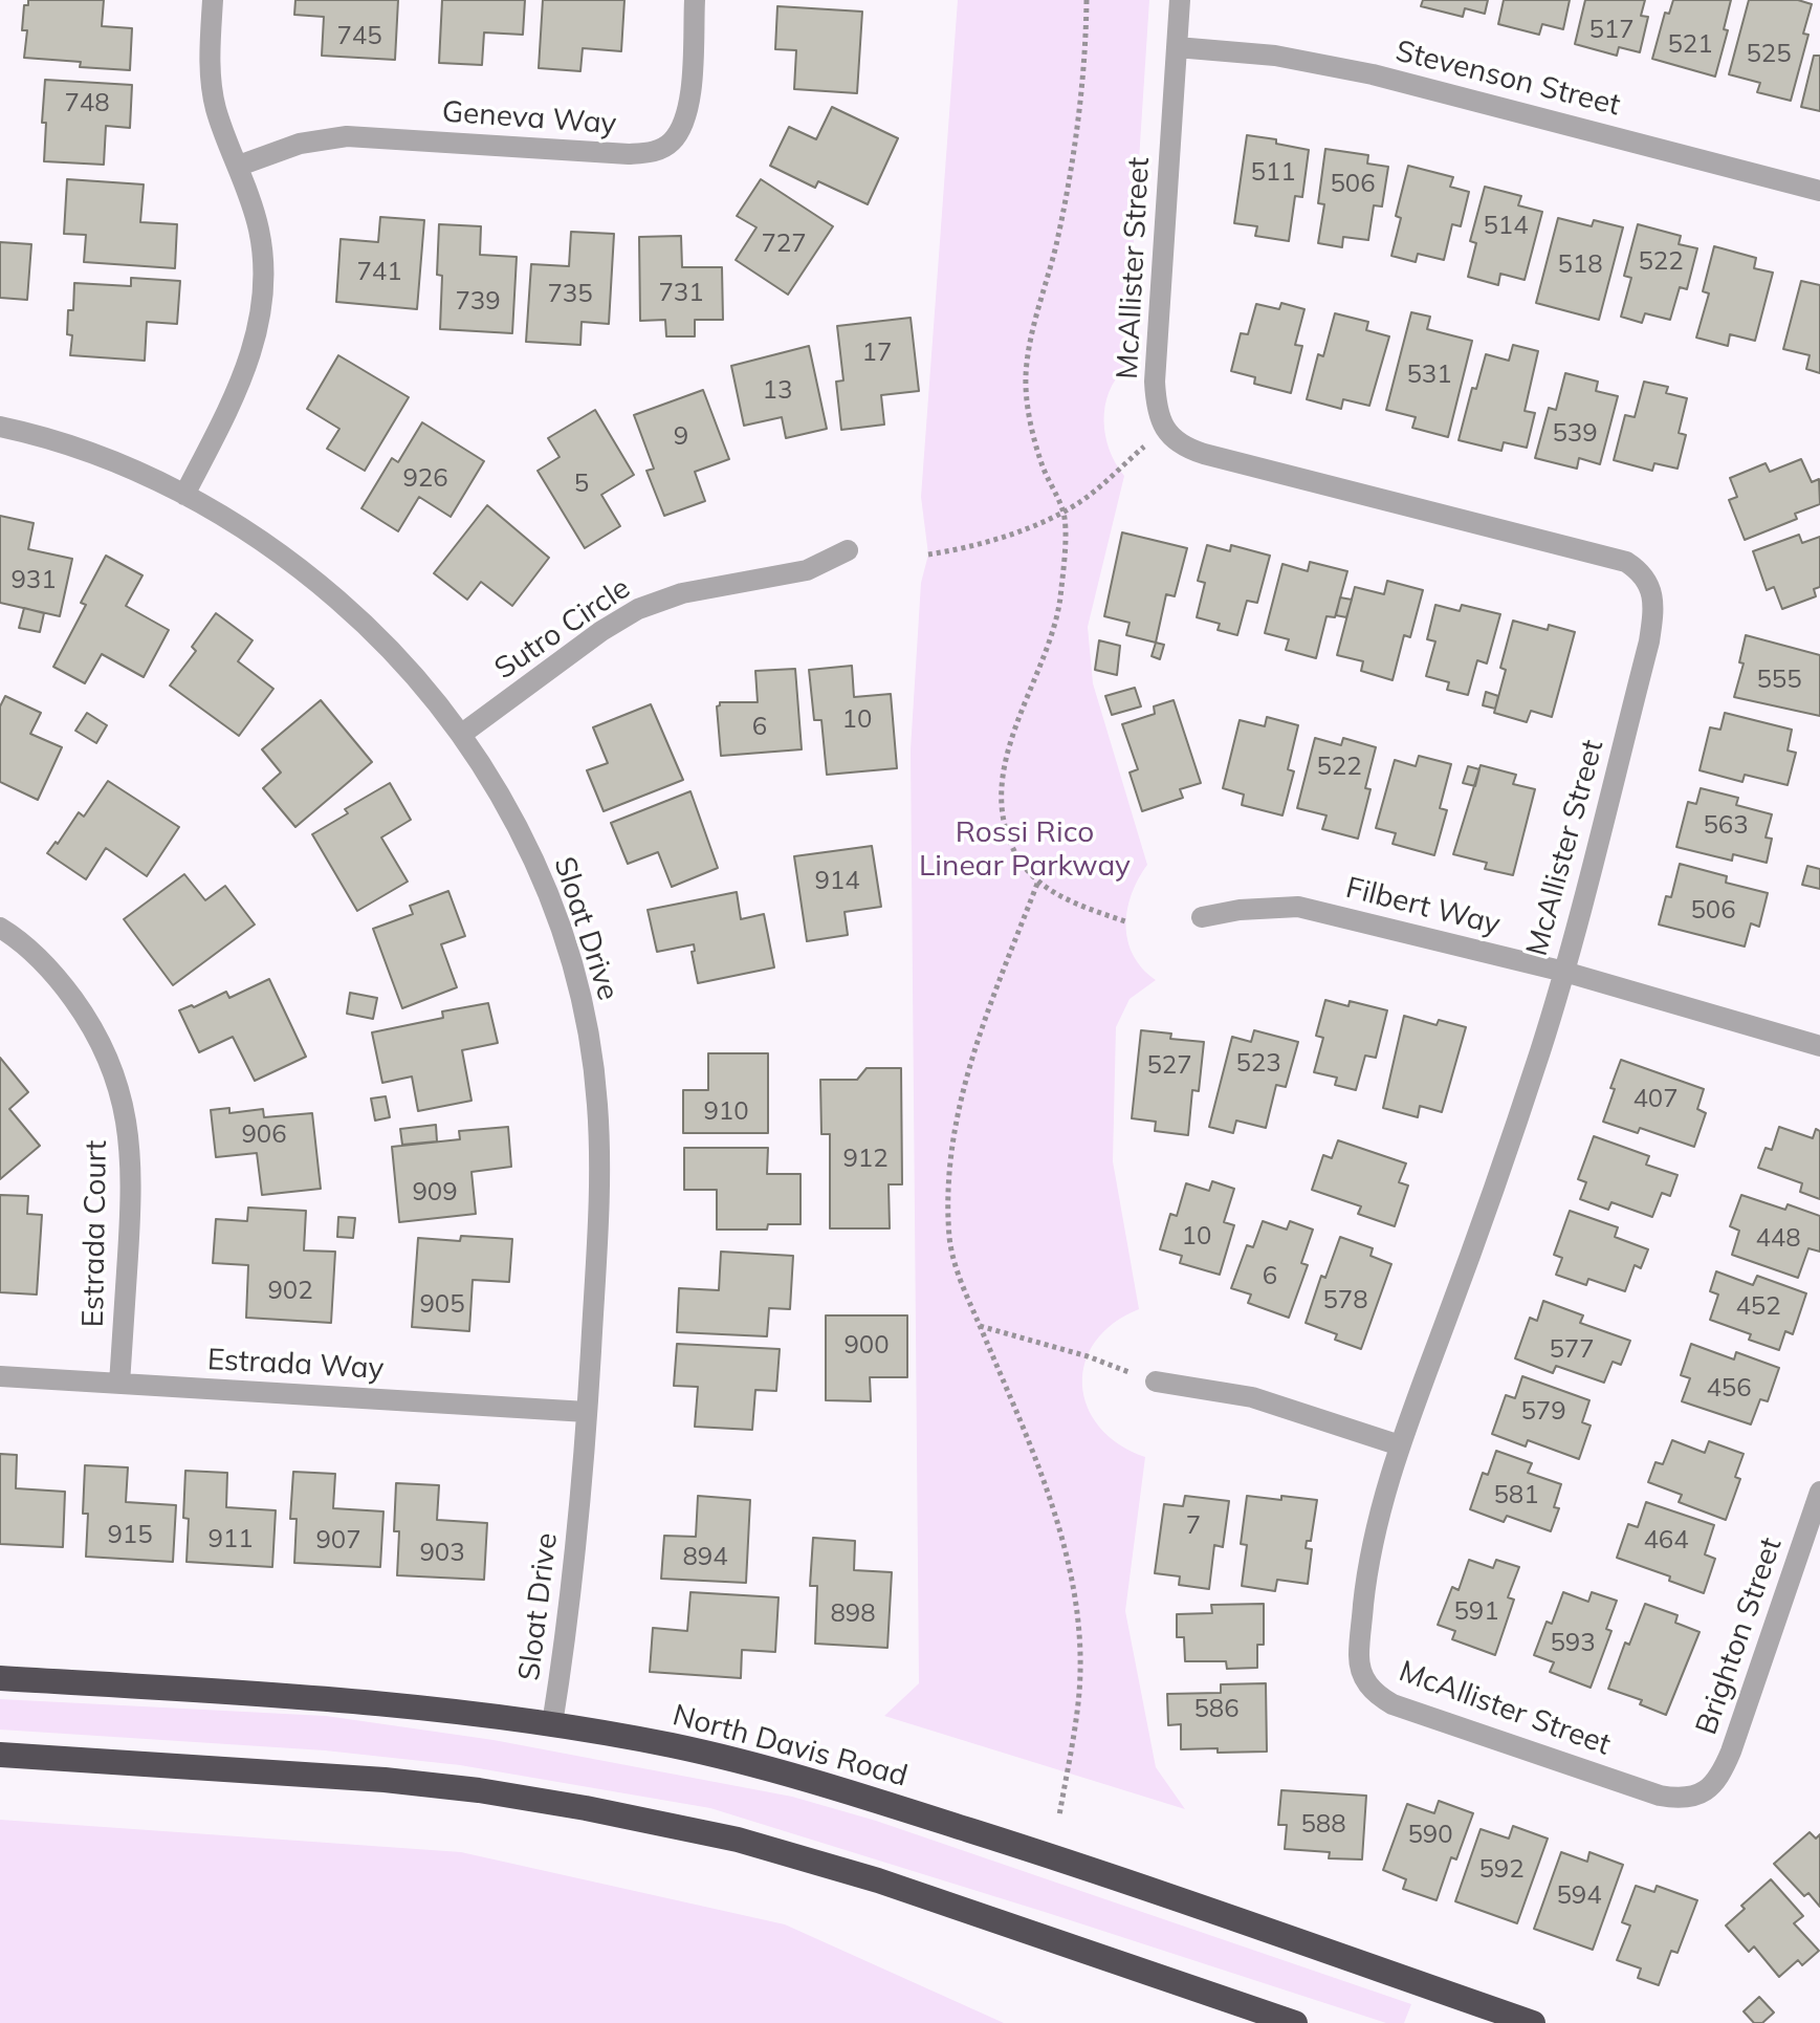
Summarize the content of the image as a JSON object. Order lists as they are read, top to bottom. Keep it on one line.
{"streets":{"highway":["North Davis Road"],"street":["Stevenson Street","Geneva Way","McAllister Street","Sutro Circle","Filbert Way","Sloat Drive","Estrada Court","Estrada Way","Brighton Street"]},"crossings":[["Stevenson Street","McAllister Street"],["McAllister Street","Filbert Way"],["McAllister Street","Brighton Street"],["Sutro Circle","Sloat Drive"],["Sloat Drive","Estrada Way"],["Sloat Drive","North Davis Road"],["Estrada Court","Estrada Way"]],"parks":["Rossi Rico Linear Parkway"],"house_numbers":["517","745","521","525","748","511","506","514","727","522","518","741","731","735","739","17","531","13","539","9","926","5","931","555","10","6","522","563","914","506","523","527","407","910","906","912","909","10","448","6","902","578","905","452","900","577","456","579","581","7","915","911","907","464","903","894","591","898","593","586","588","590","592","594"]}
